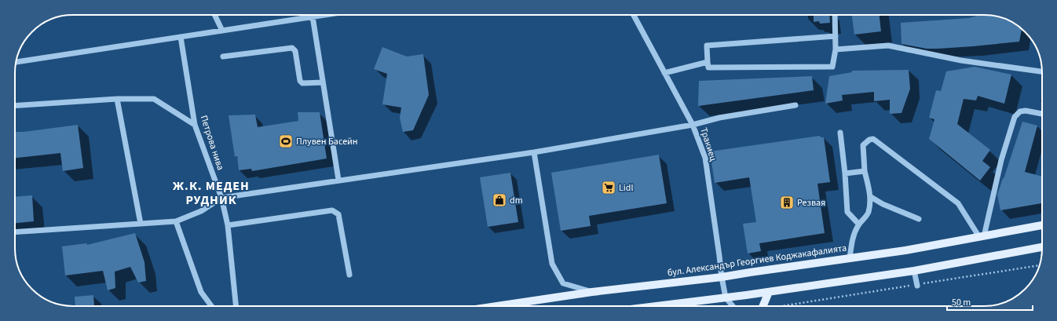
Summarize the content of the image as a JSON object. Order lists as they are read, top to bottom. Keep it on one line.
{"streets":{"main road":["бул. Александър Георгиев Коджакафалията"],"street":["Петрова нива","Тракиец"]},"crossings":[["Тракиец","бул. Александър Георгиев Коджакафалията"]],"districts":["Ж.К. МЕДЕН РУДНИК"],"places":{"sports":["Плувен Басейн"],"supermarket":["Lidl"],"shop":["dm"],"building":["Резвая"]},"scale_bar":"50 m"}
